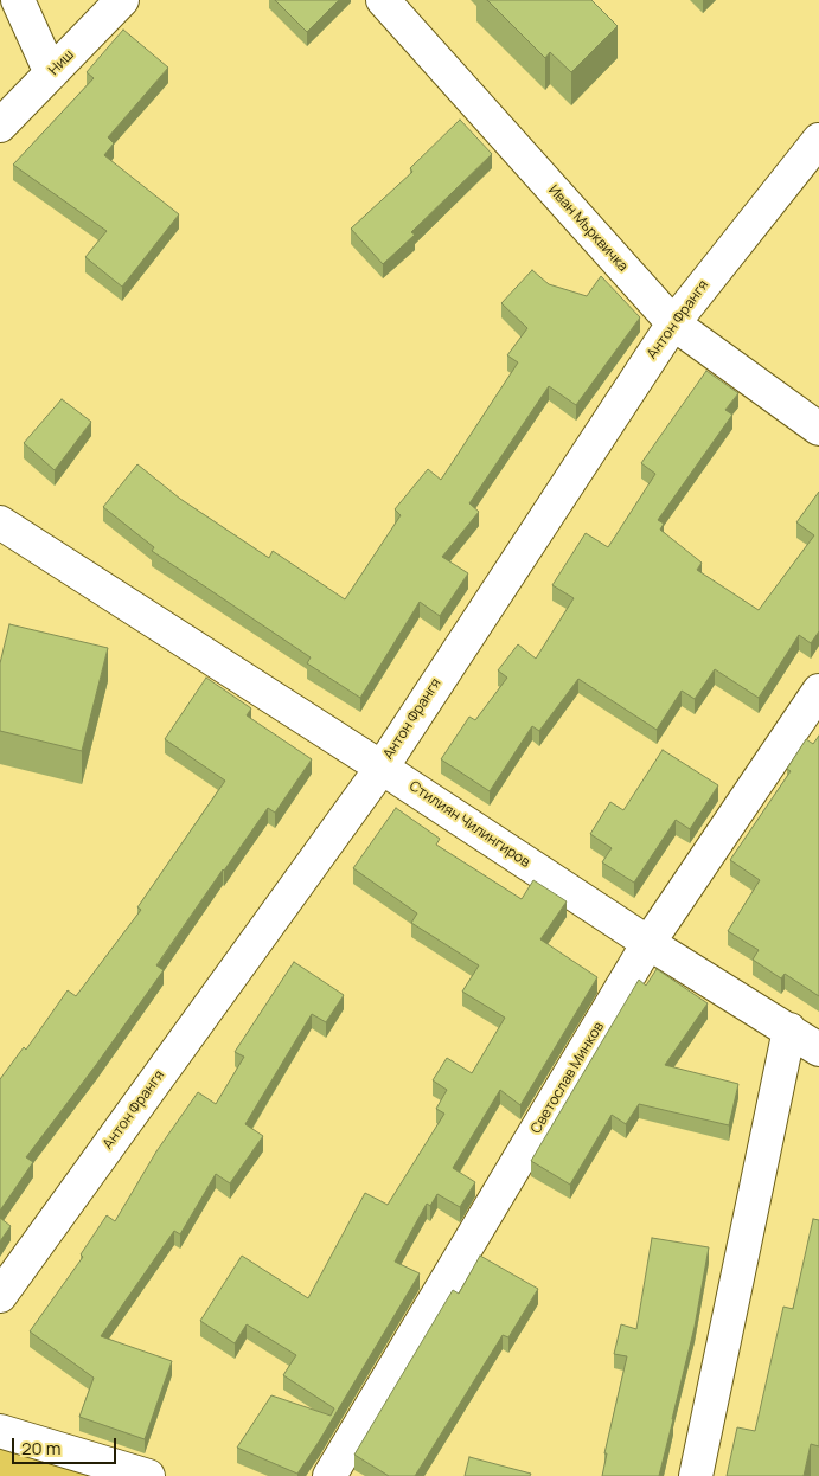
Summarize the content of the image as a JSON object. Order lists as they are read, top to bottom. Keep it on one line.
{"streets":{"street":["Ниш","Иван Мърквичка","Антон Франгя","Стилиян Чилингиров","Светослав Минков"]},"crossings":[["Иван Мърквичка","Антон Франгя"],["Антон Франгя","Стилиян Чилингиров"],["Стилиян Чилингиров","Светослав Минков"]],"scale_bar":"20 m"}
